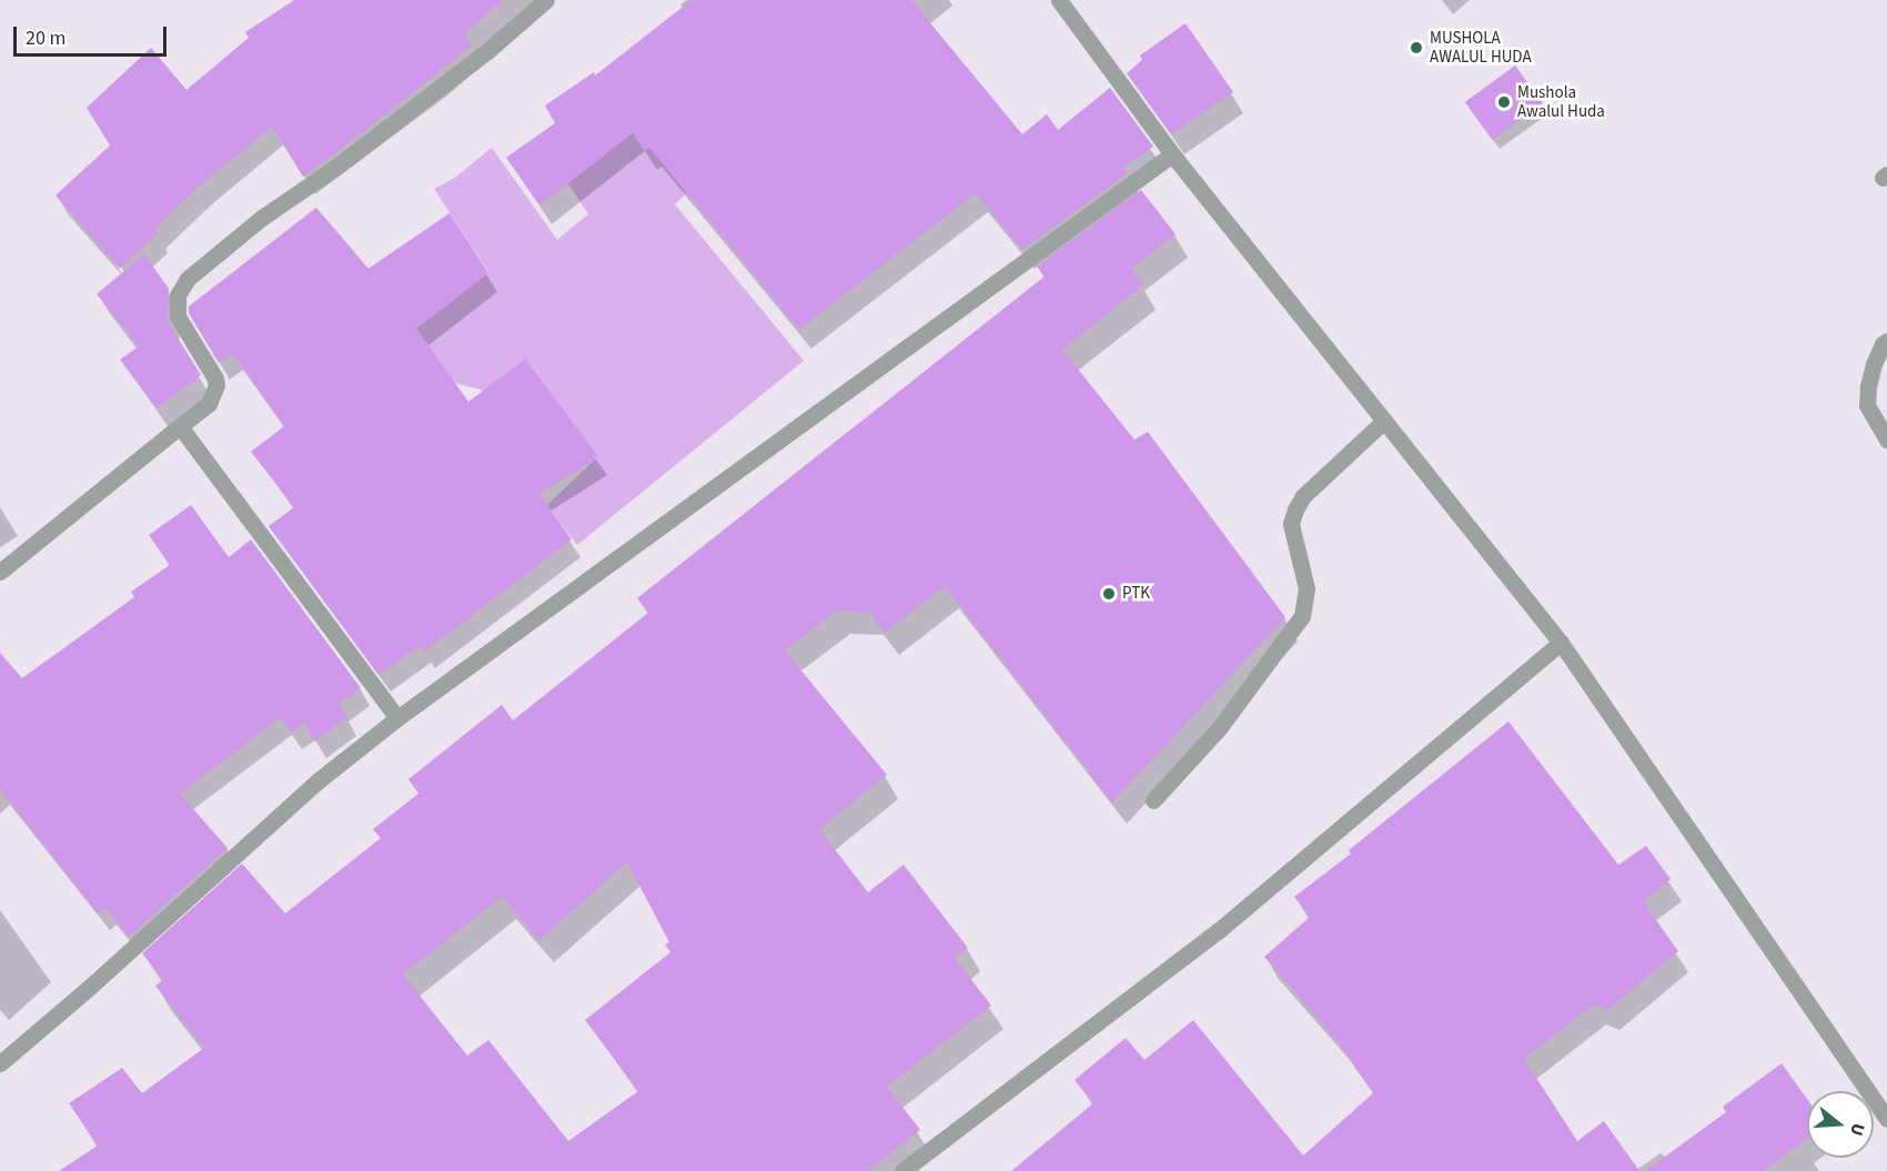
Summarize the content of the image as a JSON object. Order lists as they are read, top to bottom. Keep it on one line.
{"places":["MUSHOLA AWALUL HUDA","Mushola Awalul Huda","PTK"],"scale_bar":"20 m","north":"right"}
